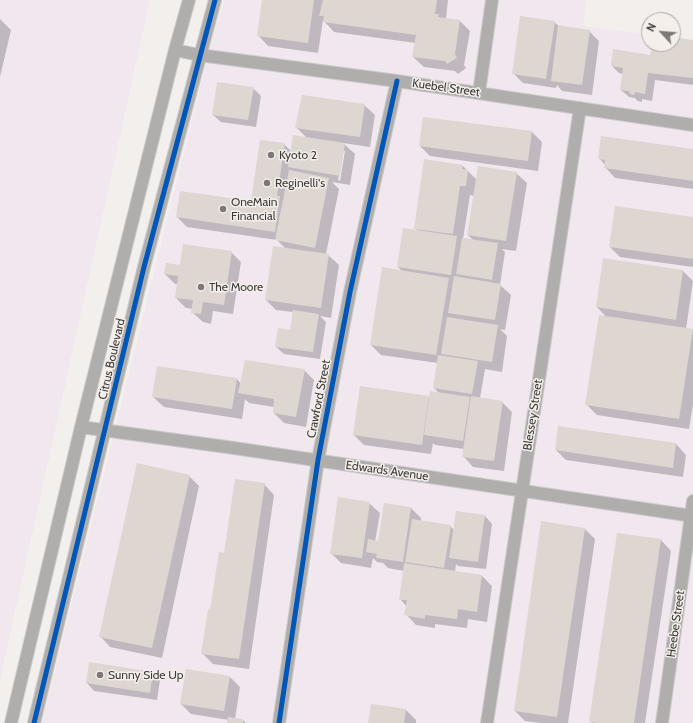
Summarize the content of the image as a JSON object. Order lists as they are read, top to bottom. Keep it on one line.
{"streets":{"street":["Kuebel Street","Citrus Boulevard","Crawford Street","Blessey Street","Edwards Avenue","Heebe Street"]},"crossings":[["Kuebel Street","Citrus Boulevard"],["Kuebel Street","Crawford Street"],["Kuebel Street","Blessey Street"],["Citrus Boulevard","Edwards Avenue"],["Crawford Street","Edwards Avenue"],["Blessey Street","Edwards Avenue"],["Edwards Avenue","Heebe Street"]],"places":["Kyoto 2","Reginelli's","OneMain Financial","The Moore","Sunny Side Up"],"north":"top left"}
